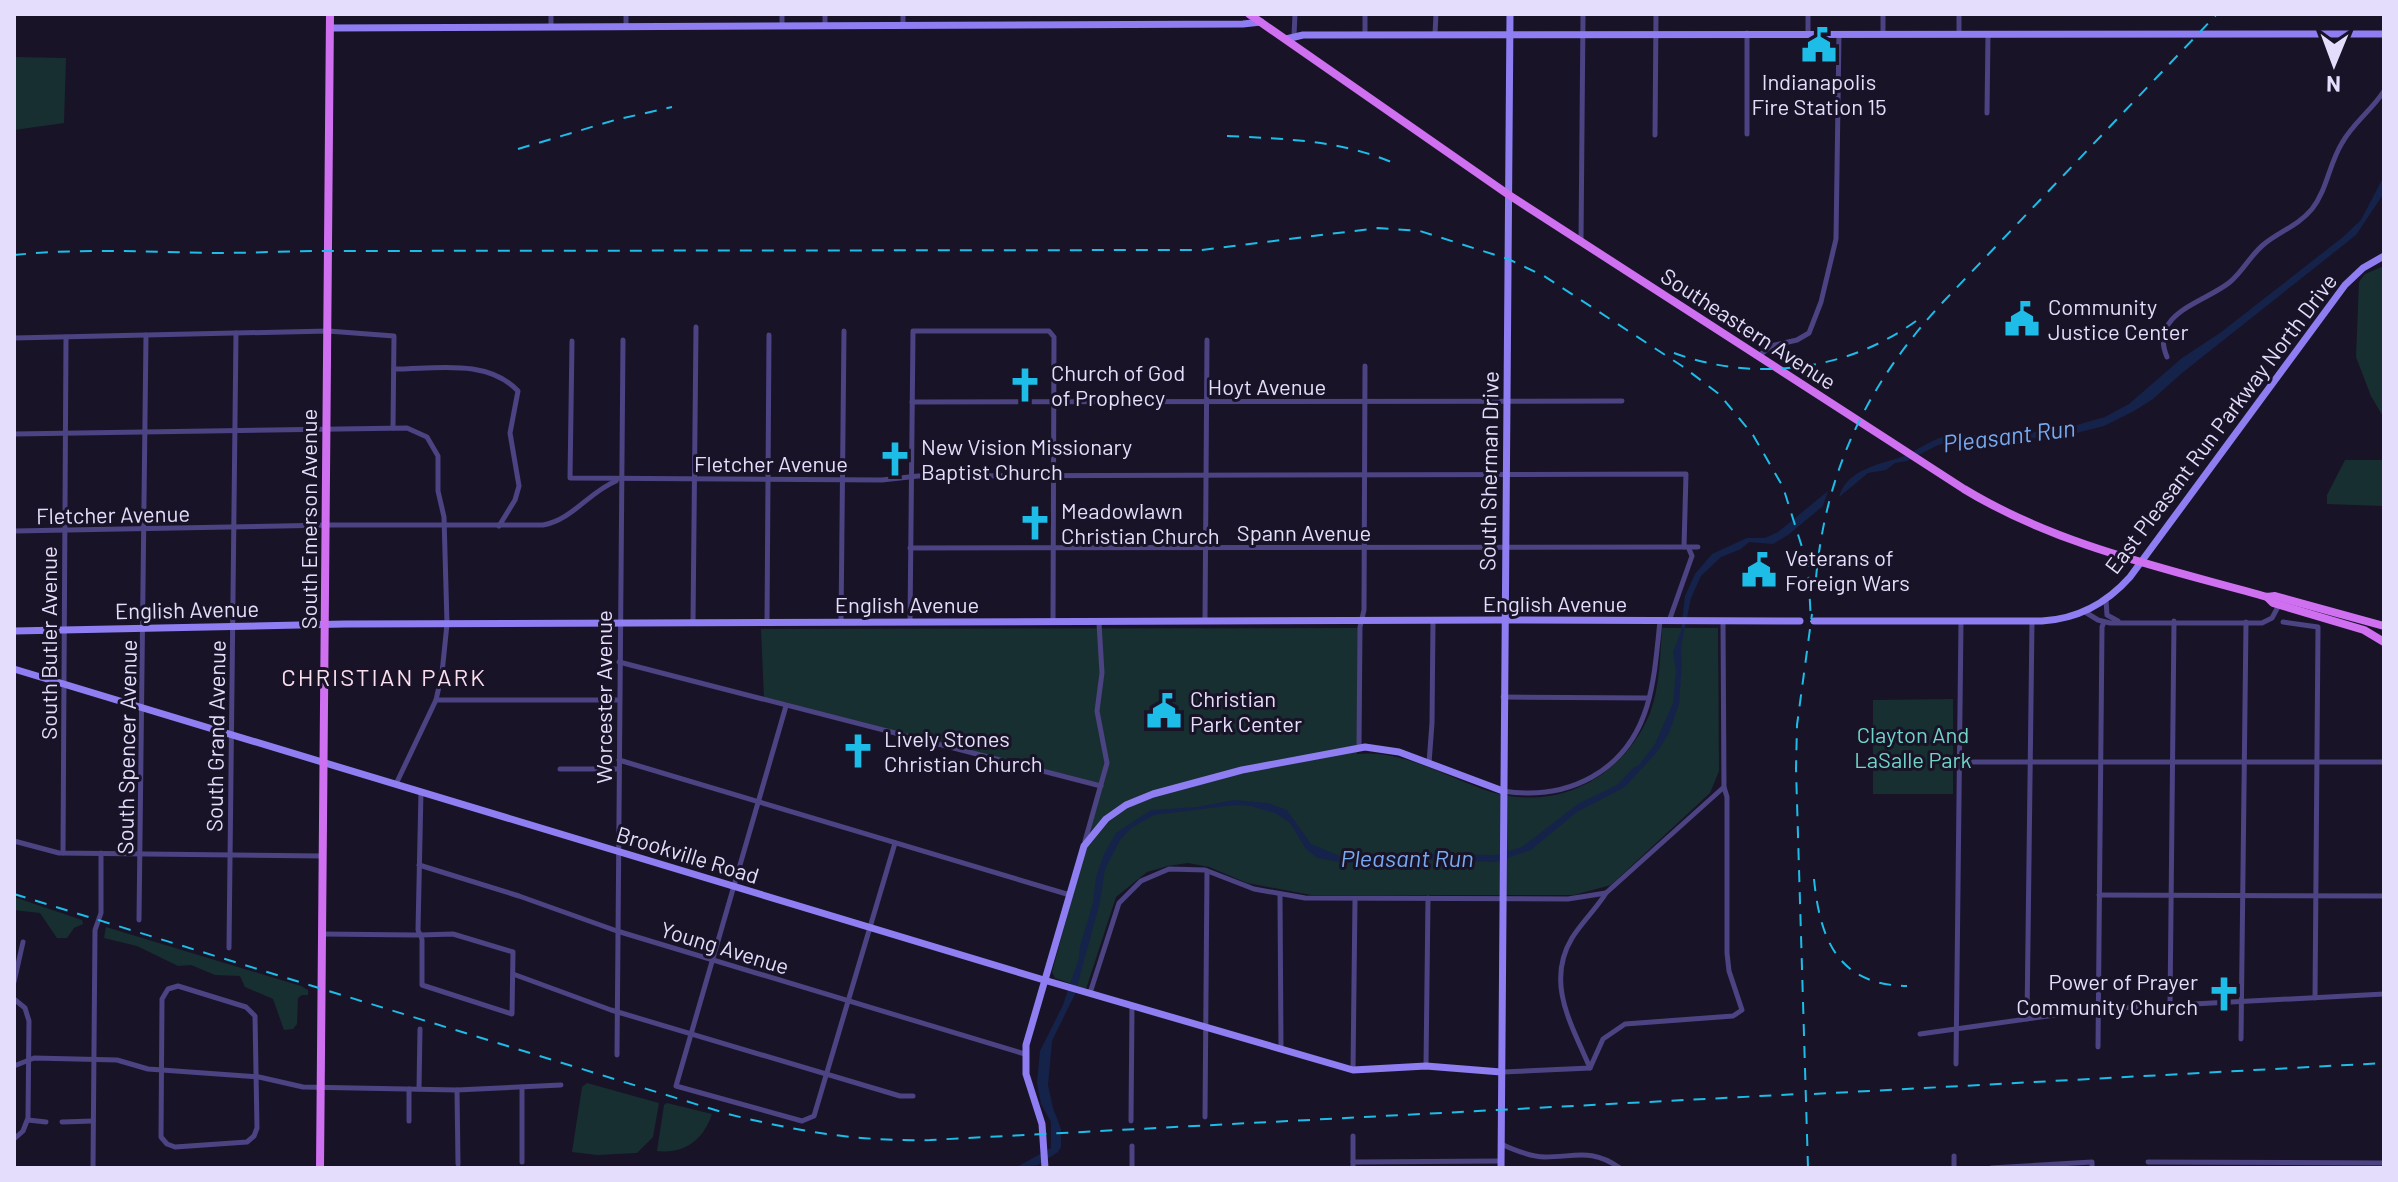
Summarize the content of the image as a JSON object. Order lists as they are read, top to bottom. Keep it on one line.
{"streets":{"main road":["Southeastern Avenue","East Pleasant Run Parkway North Drive","South Sherman Drive","South Emerson Avenue","English Avenue","Brookville Road"],"street":["Hoyt Avenue","Fletcher Avenue","Spann Avenue","South Butler Avenue","Worcester Avenue","South Grand Avenue","South Spencer Avenue","Young Avenue"]},"crossings":[["Southeastern Avenue","East Pleasant Run Parkway North Drive"],["Southeastern Avenue","South Sherman Drive"],["Hoyt Avenue","South Sherman Drive"],["Fletcher Avenue","South Sherman Drive"],["Fletcher Avenue","South Emerson Avenue"],["Fletcher Avenue","Spann Avenue"],["Fletcher Avenue","South Butler Avenue"],["Fletcher Avenue","Worcester Avenue"],["Fletcher Avenue","South Grand Avenue"],["Fletcher Avenue","South Spencer Avenue"],["South Sherman Drive","Spann Avenue"],["South Sherman Drive","English Avenue"],["South Sherman Drive","Brookville Road"],["South Emerson Avenue","English Avenue"],["South Emerson Avenue","Brookville Road"],["English Avenue","South Butler Avenue"],["English Avenue","Worcester Avenue"],["English Avenue","South Grand Avenue"],["English Avenue","South Spencer Avenue"],["South Butler Avenue","Brookville Road"],["Worcester Avenue","Brookville Road"],["Worcester Avenue","Young Avenue"],["South Grand Avenue","Brookville Road"],["South Spencer Avenue","Brookville Road"]],"districts":["CHRISTIAN PARK"],"water":["Pleasant Run"],"parks":["Clayton And LaSalle Park"],"places":{"public building":["Indianapolis Fire Station 15","Community Justice Center","Veterans of Foreign Wars","Christian Park Center"],"church":["Church of God of Prophecy","New Vision Missionary Baptist Church","Meadowlawn Christian Church","Lively Stones Christian Church","Power of Prayer Community Church"]},"north":"bottom"}
